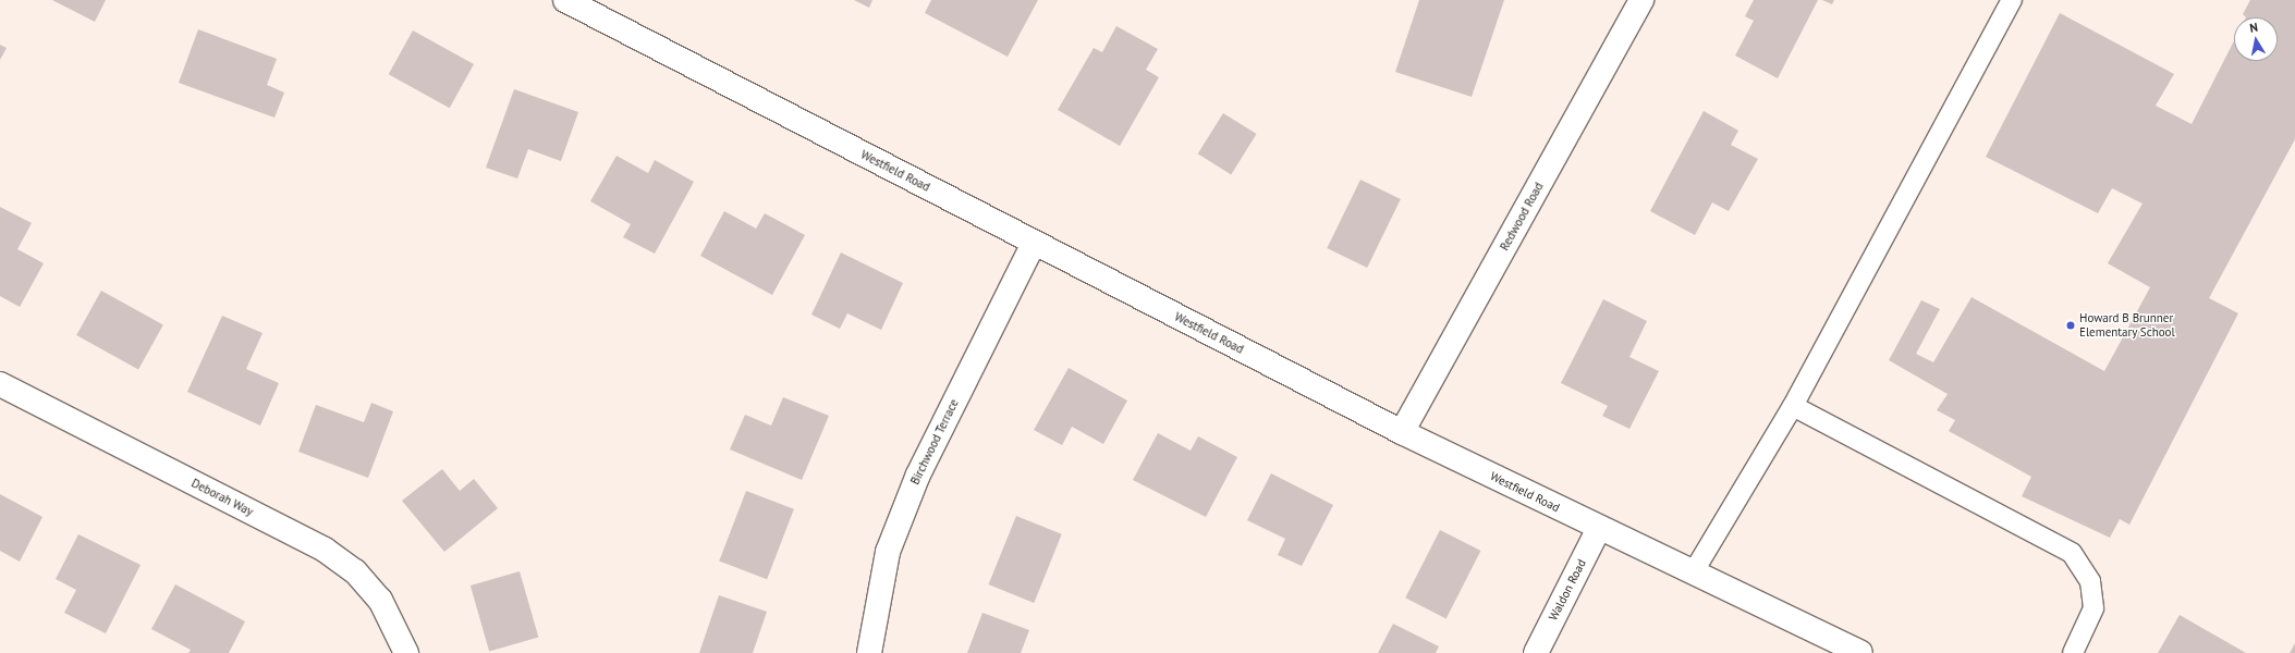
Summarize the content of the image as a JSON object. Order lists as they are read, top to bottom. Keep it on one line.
{"streets":{"street":["Westfield Road","Redwood Road","Birchwood Terrace","Deborah Way","Waldon Road"]},"crossings":[["Westfield Road","Redwood Road"],["Westfield Road","Birchwood Terrace"],["Westfield Road","Waldon Road"]],"places":["Howard B Brunner Elementary School"],"north":"top"}
